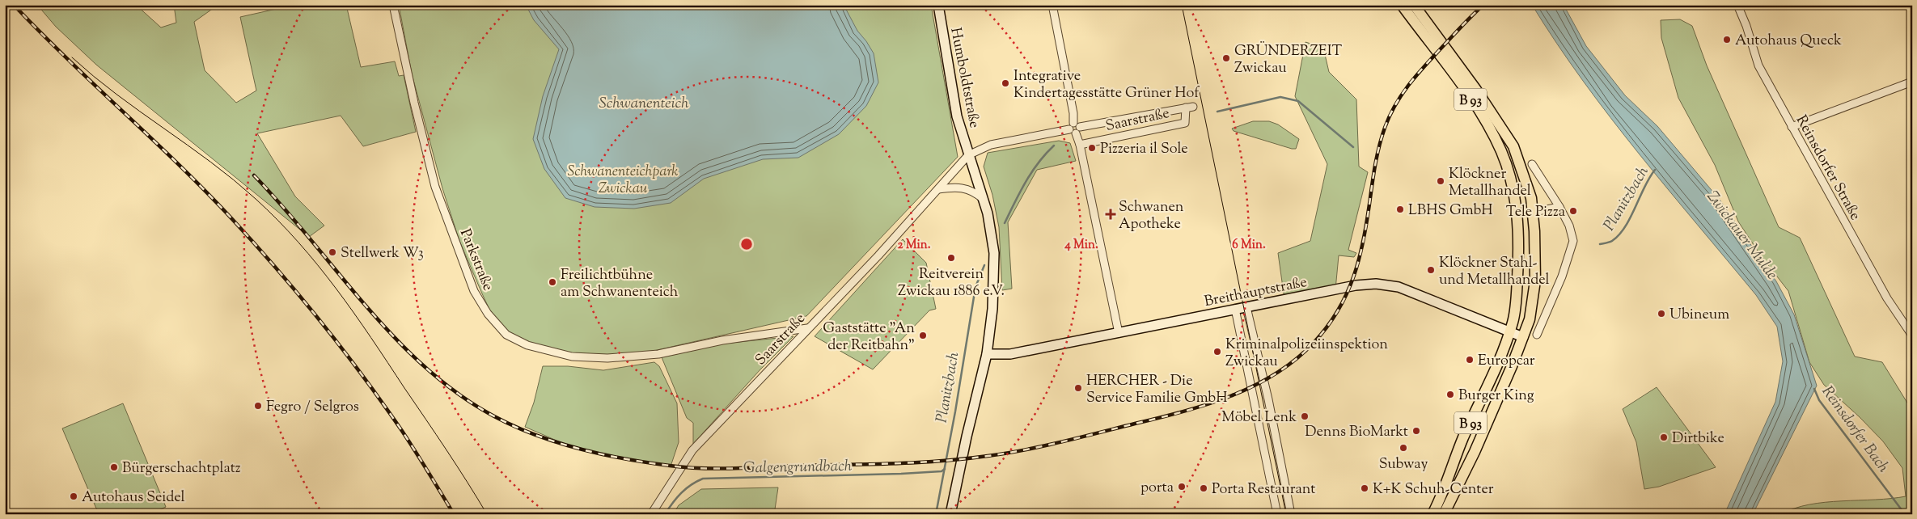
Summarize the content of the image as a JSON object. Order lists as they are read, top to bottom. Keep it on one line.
{"streets":{"main road":["Humboldtstraße","B 93","Breithauptstraße"],"street":["Saarstraße","Reinsdorfer Straße","Parkstraße"]},"crossings":[["Humboldtstraße","Saarstraße"],["Humboldtstraße","Breithauptstraße"],["B 93","Breithauptstraße"],["Saarstraße","Parkstraße"]],"water":["Schwanenteich","Planitzbach","Zwickauer Mulde","Reinsdorfer Bach","Galgengrundbach"],"parks":["Schwanenteichpark Zwickau"],"places":{"other":["Autohaus Queck","GRÜNDERZEIT Zwickau","Integrative Kindertagesstätte Grüner Hof","Pizzeria il Sole","Klöckner Metallhandel","LBHS GmbH","Tele Pizza","Stellwerk W3","Reitverein Zwickau 1886 e.V.","Klöckner Stahl- und Metallhandel","Freilichtbühne am Schwanenteich","Ubineum","Gaststätte \"An der Reitbahn\"","Kriminalpolizeiinspektion Zwickau","Europcar","HERCHER - Die Service Familie GmbH","Burger King","Fegro / Selgros","Möbel Lenk","Denns BioMarkt","Dirtbike","Subway","Bürgerschachtplatz","porta","Porta Restaurant","K+K Schuh-Center","Autohaus Seidel"],"health":["Schwanen Apotheke"]},"rings":["2 Min.","4 Min.","6 Min."]}
